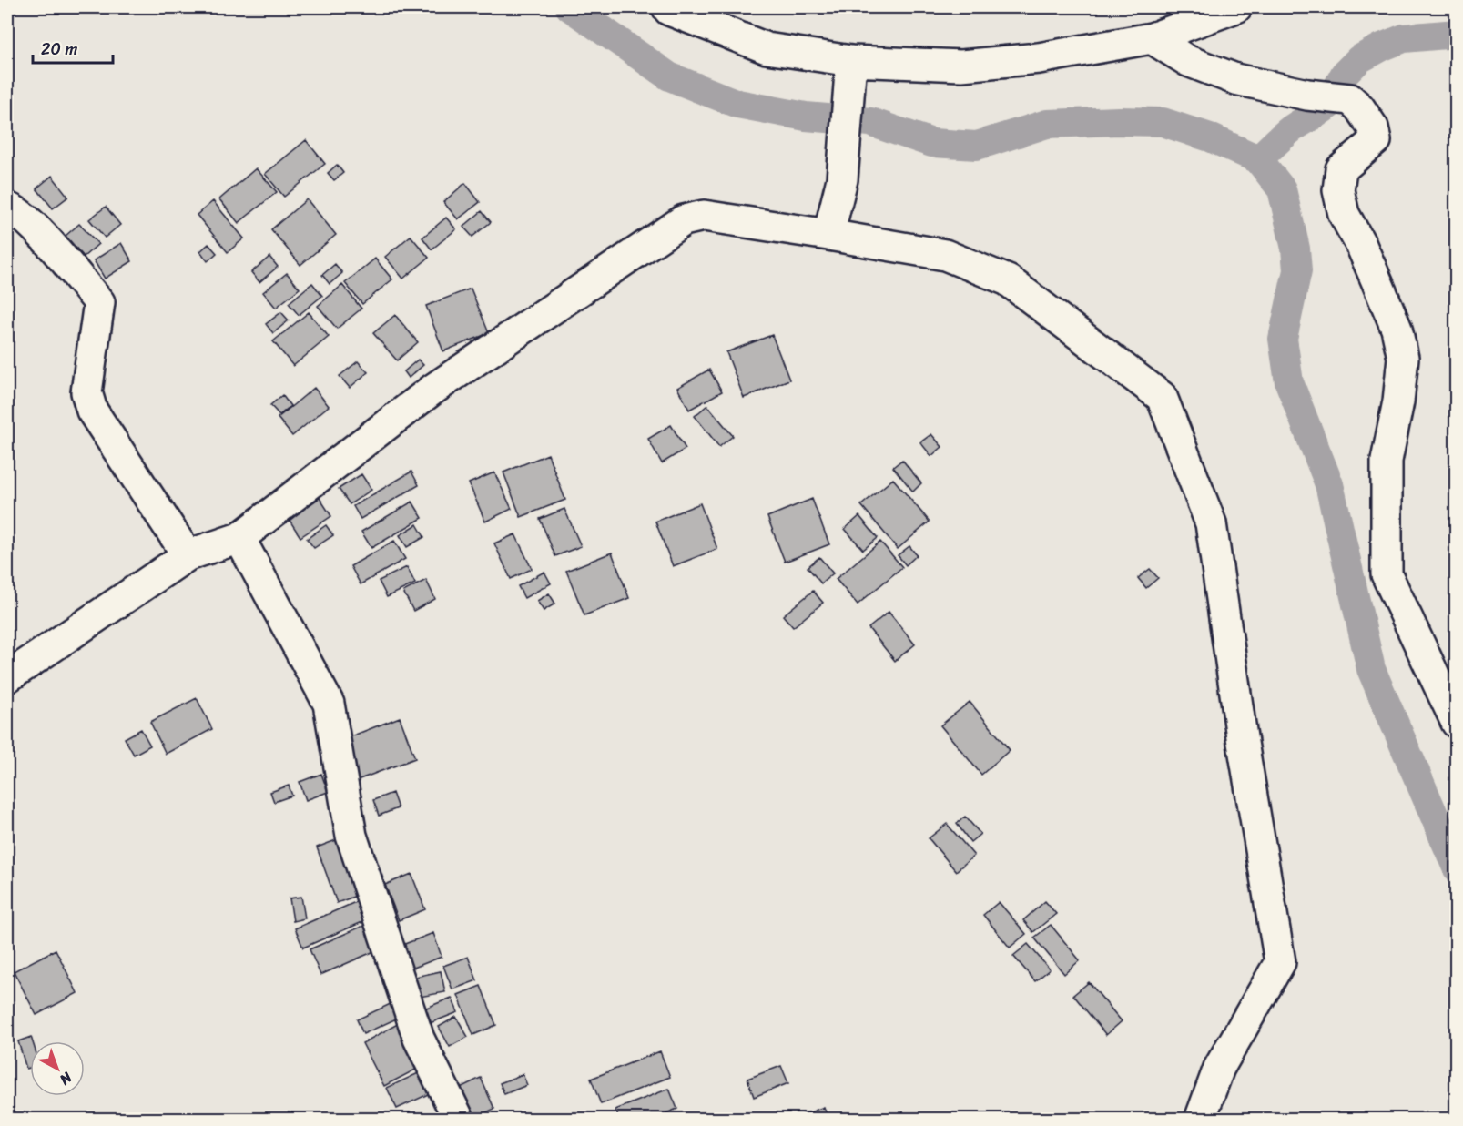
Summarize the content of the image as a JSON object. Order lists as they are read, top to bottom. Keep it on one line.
{"scale_bar":"20 m","north":"bottom right"}
